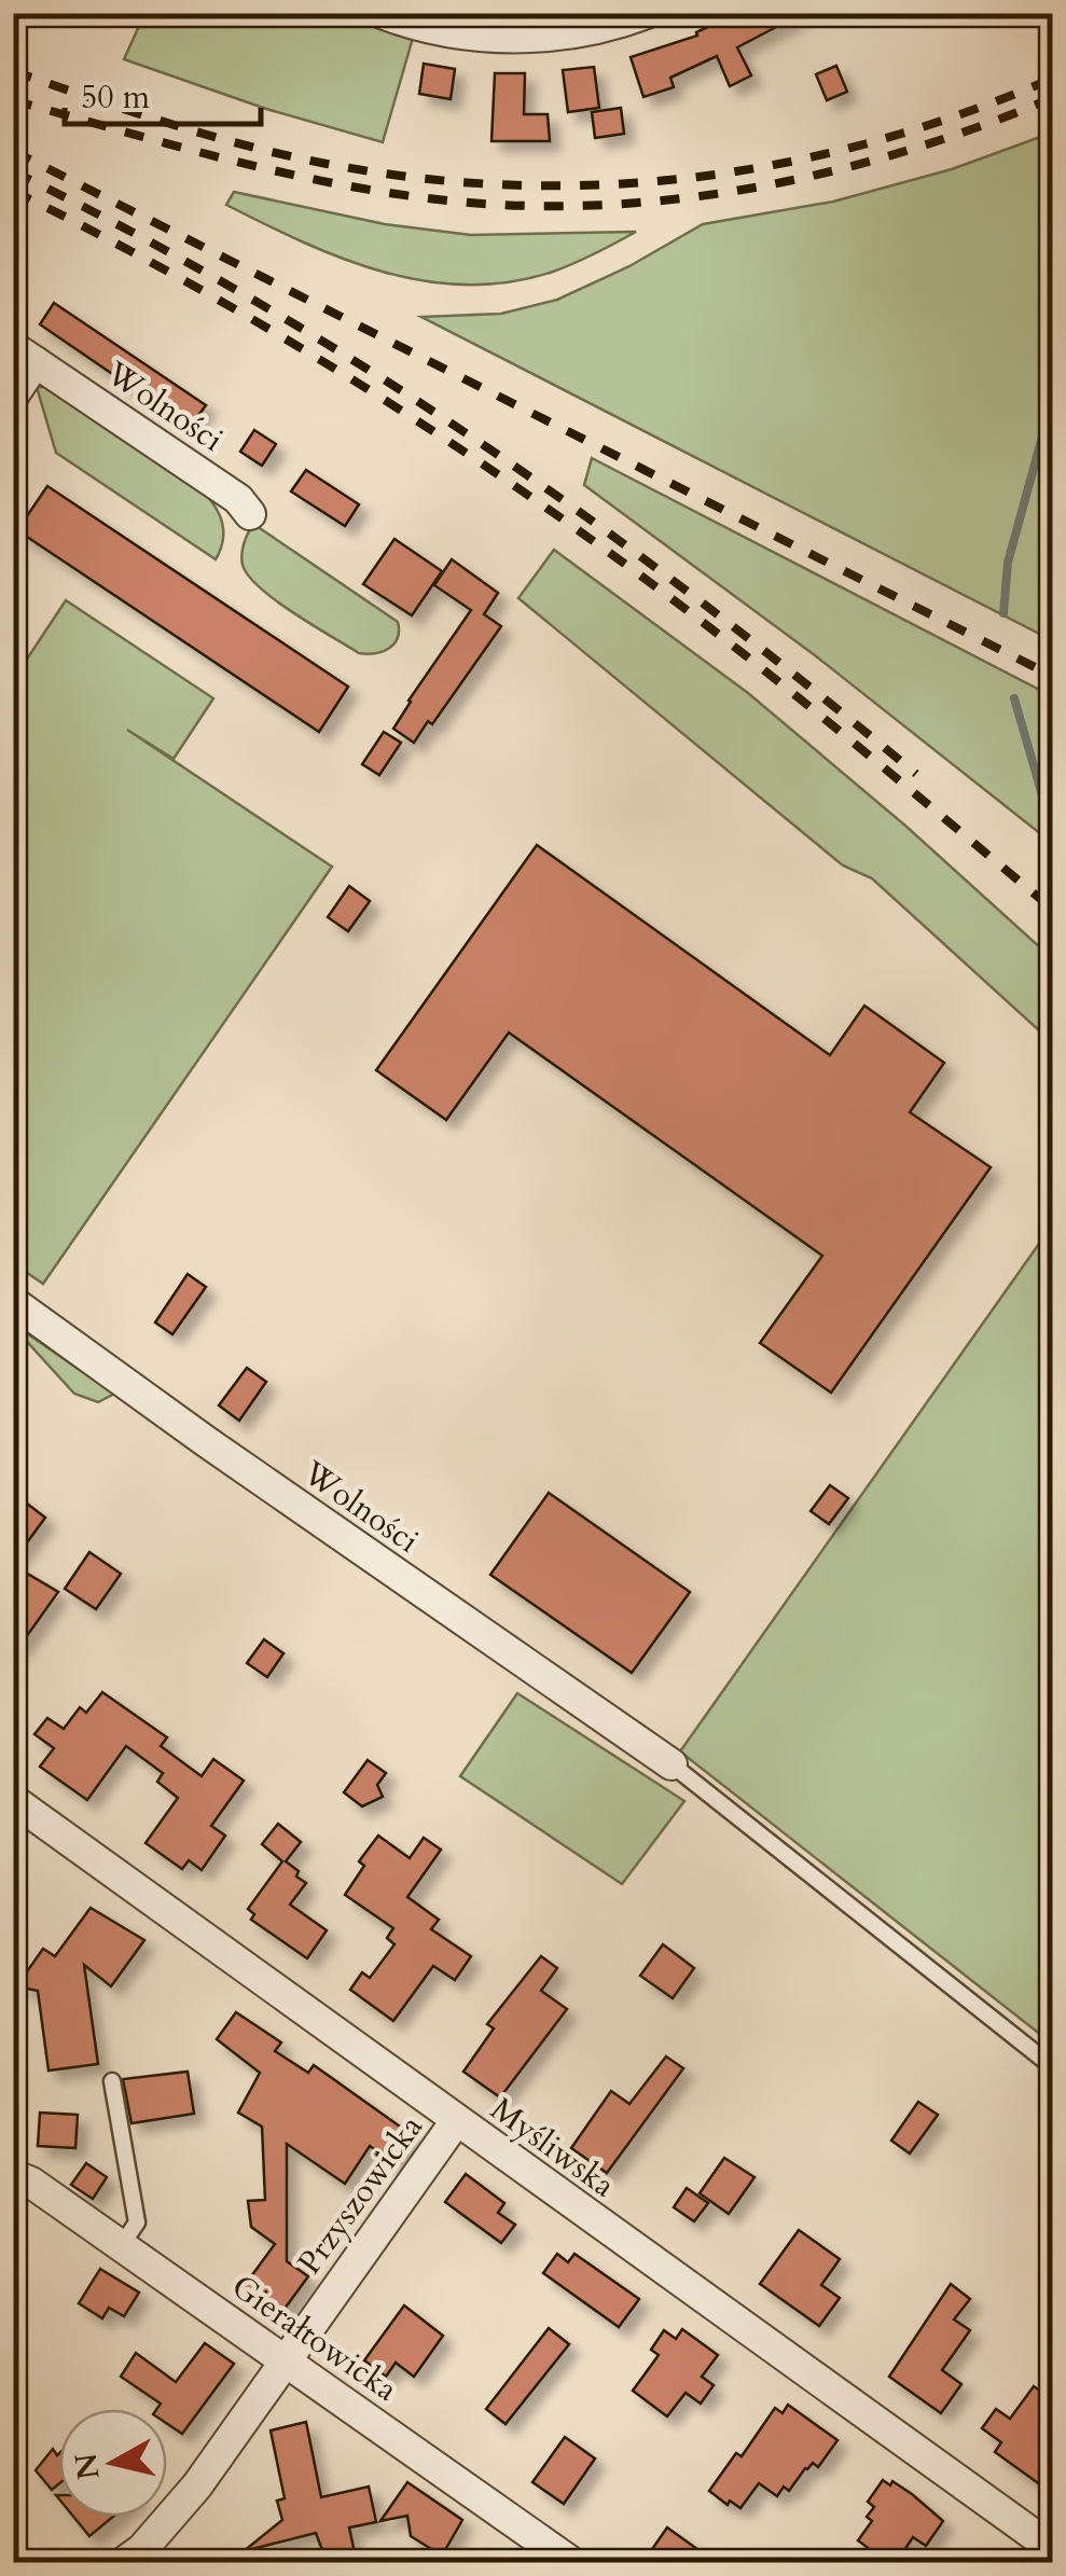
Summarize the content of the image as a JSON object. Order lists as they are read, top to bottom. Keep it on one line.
{"streets":{"street":["Wolności","Myśliwska","Przyszowicka","Gierałtowicka"]},"crossings":[["Myśliwska","Przyszowicka"],["Przyszowicka","Gierałtowicka"]],"scale_bar":"50 m","north":"left"}
